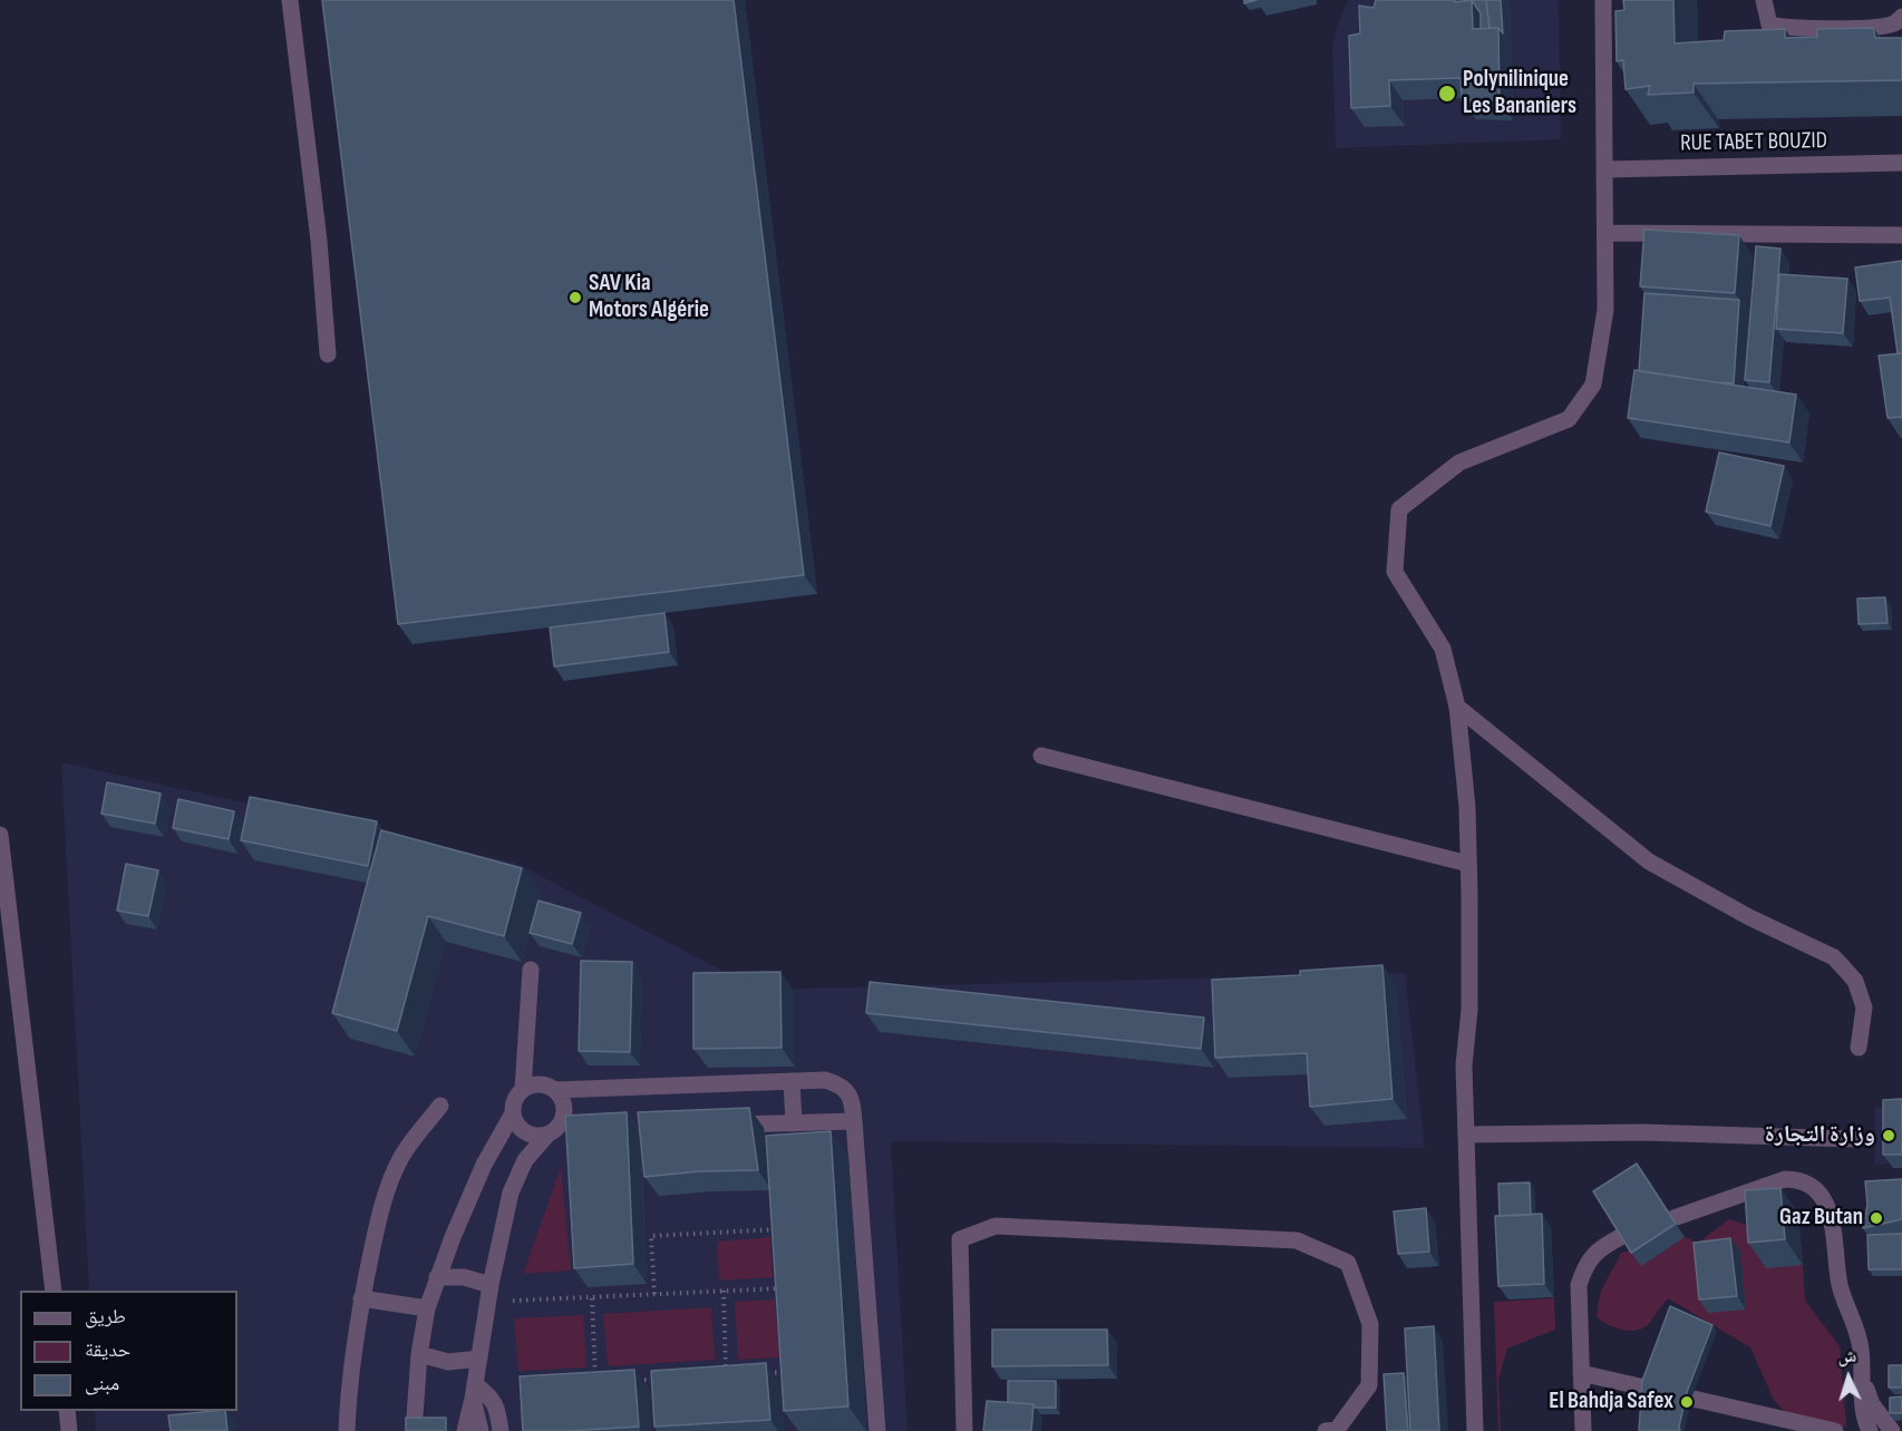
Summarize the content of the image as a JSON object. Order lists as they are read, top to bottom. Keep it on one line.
{"streets":{"street":["RUE TABET BOUZID"]},"places":["Polynilinique Les Bananiers","SAV Kia Motors Algérie","وزارة التجارة","Gaz Butan","El Bahdja Safex"],"legend":["طريق","حديقة","مبنى"],"north":"top"}
